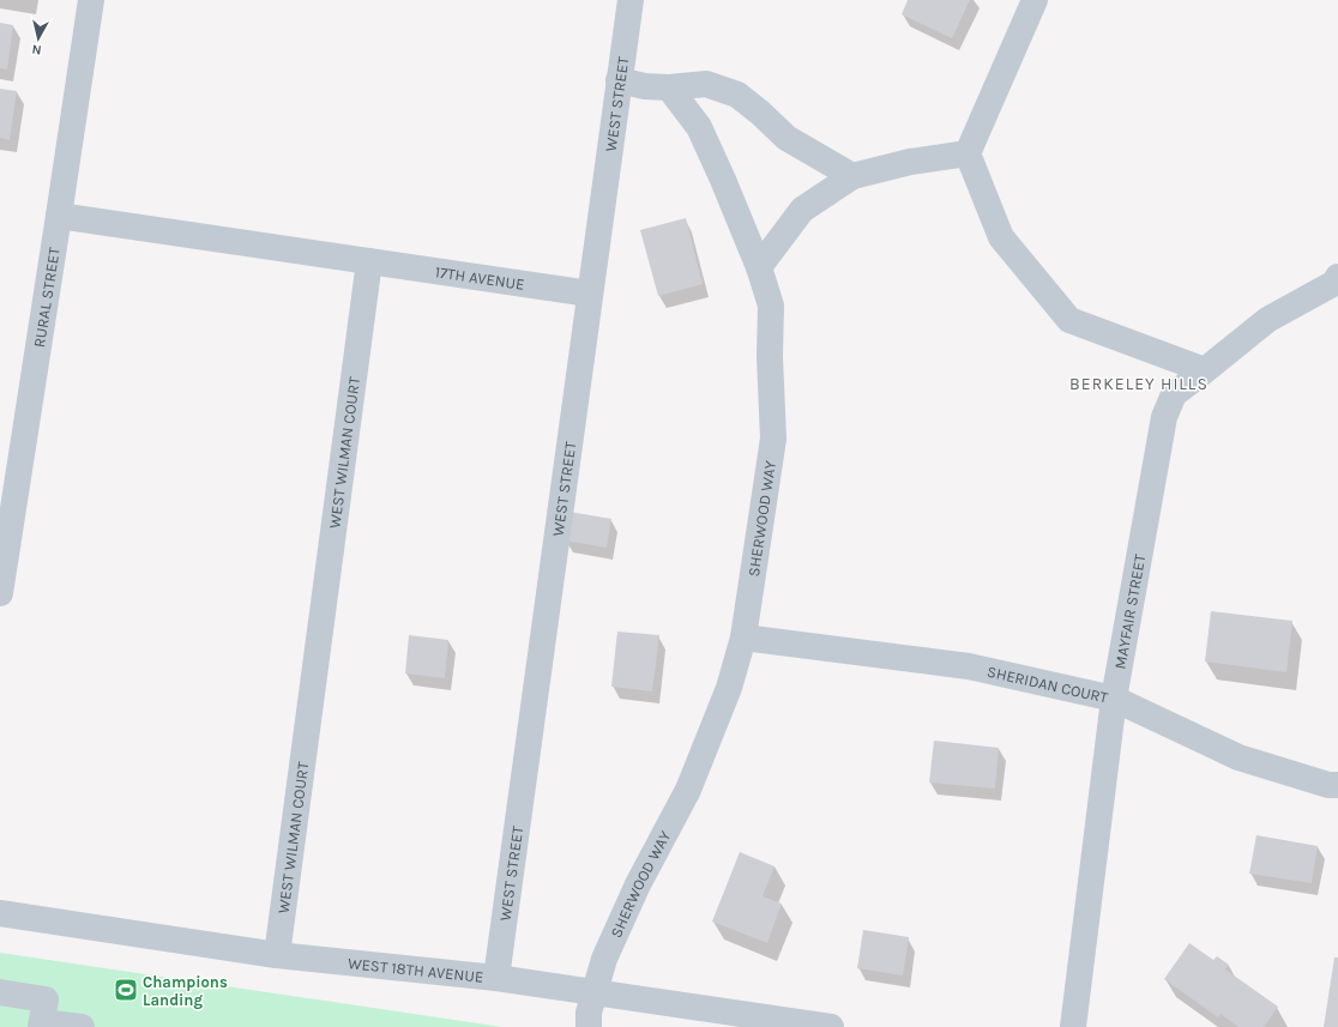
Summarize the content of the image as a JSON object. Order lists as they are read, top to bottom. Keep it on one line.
{"streets":{"street":["WEST STREET","17TH AVENUE","RURAL STREET","WEST WILMAN COURT","SHERWOOD WAY","MAYFAIR STREET","SHERIDAN COURT","WEST 18TH AVENUE"]},"crossings":[["WEST STREET","17TH AVENUE"],["WEST STREET","WEST 18TH AVENUE"],["17TH AVENUE","WEST WILMAN COURT"],["WEST WILMAN COURT","WEST 18TH AVENUE"],["SHERWOOD WAY","SHERIDAN COURT"],["SHERWOOD WAY","WEST 18TH AVENUE"],["MAYFAIR STREET","SHERIDAN COURT"]],"districts":["BERKELEY HILLS"],"places":{"sports":["Champions Landing"]},"north":"bottom"}
